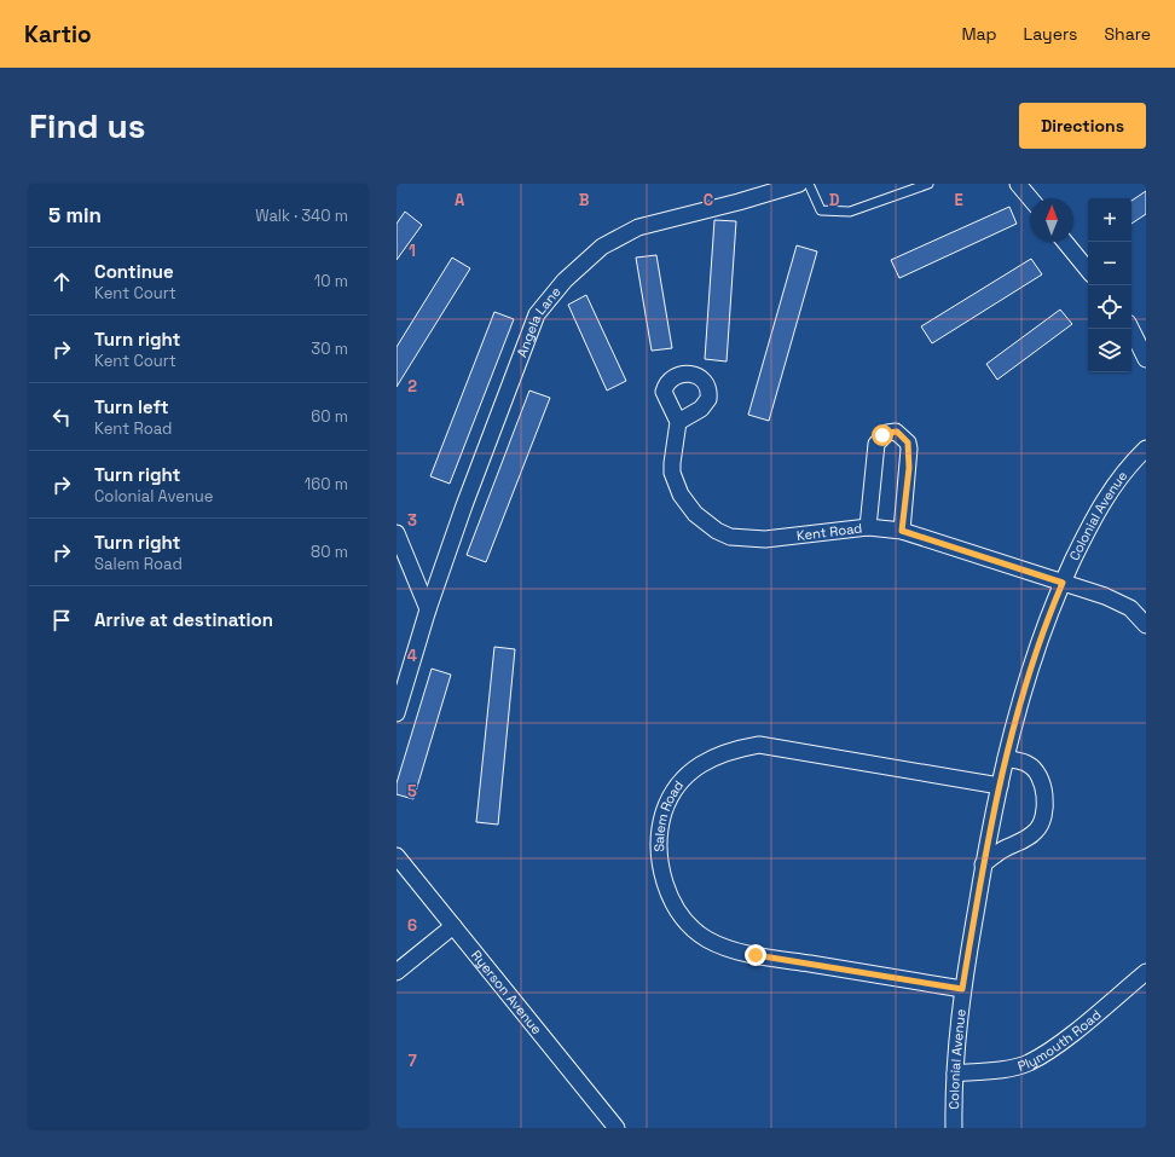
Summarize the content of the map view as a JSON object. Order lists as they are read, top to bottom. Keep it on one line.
{"streets":{"street":["Angela Lane","Colonial Avenue","Kent Road","Salem Road","Ryerson Avenue","Plymouth Road"]},"crossings":[["Colonial Avenue","Kent Road"],["Colonial Avenue","Salem Road"],["Colonial Avenue","Plymouth Road"]],"north":"top","page":{"header":"Kartio","nav":["Map","Layers","Share"],"buttons":"Directions","title":"Find us","heading":["5 min","Walk · 340 m"],"map_buttons":["+","−"],"list":[["Continue","Kent Court","10 m"],["Turn right","Kent Court","30 m"],["Turn left","Kent Road","60 m"],["Turn right","Colonial Avenue","160 m"],["Turn right","Salem Road","80 m"],"Arrive at destination"]},"grid":{"columns":["A","B","C","D","E"],"rows":["1","2","3","4","5","6","7"]}}
